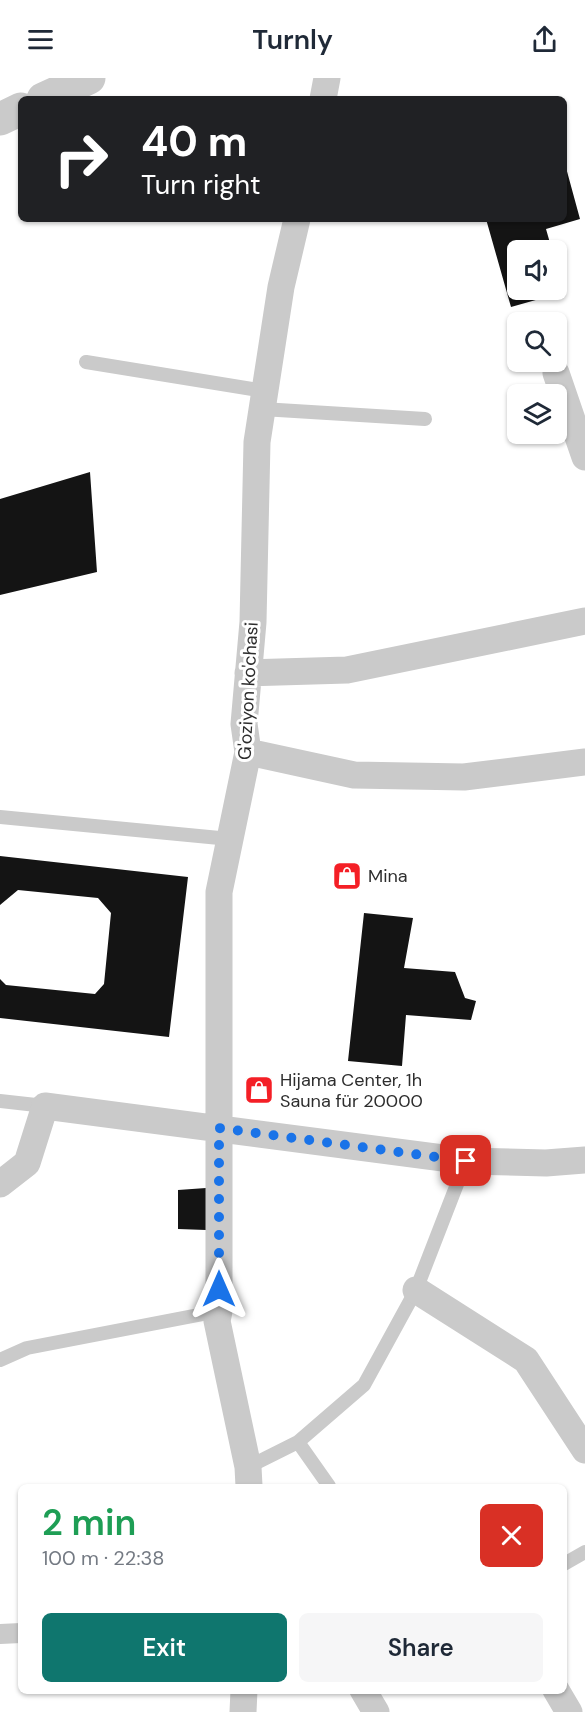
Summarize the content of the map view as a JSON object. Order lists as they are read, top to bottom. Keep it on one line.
{"streets":{"street":["G'oziyon ko'chasi"]},"places":{"shop":["Mina","Hijama Center, 1h Sauna für 20000"]},"page":{"header":"Turnly","turn":["40 m","Turn right"],"heading":["2 min","100 m · 22:38"],"buttons":["Exit","Share"]}}
